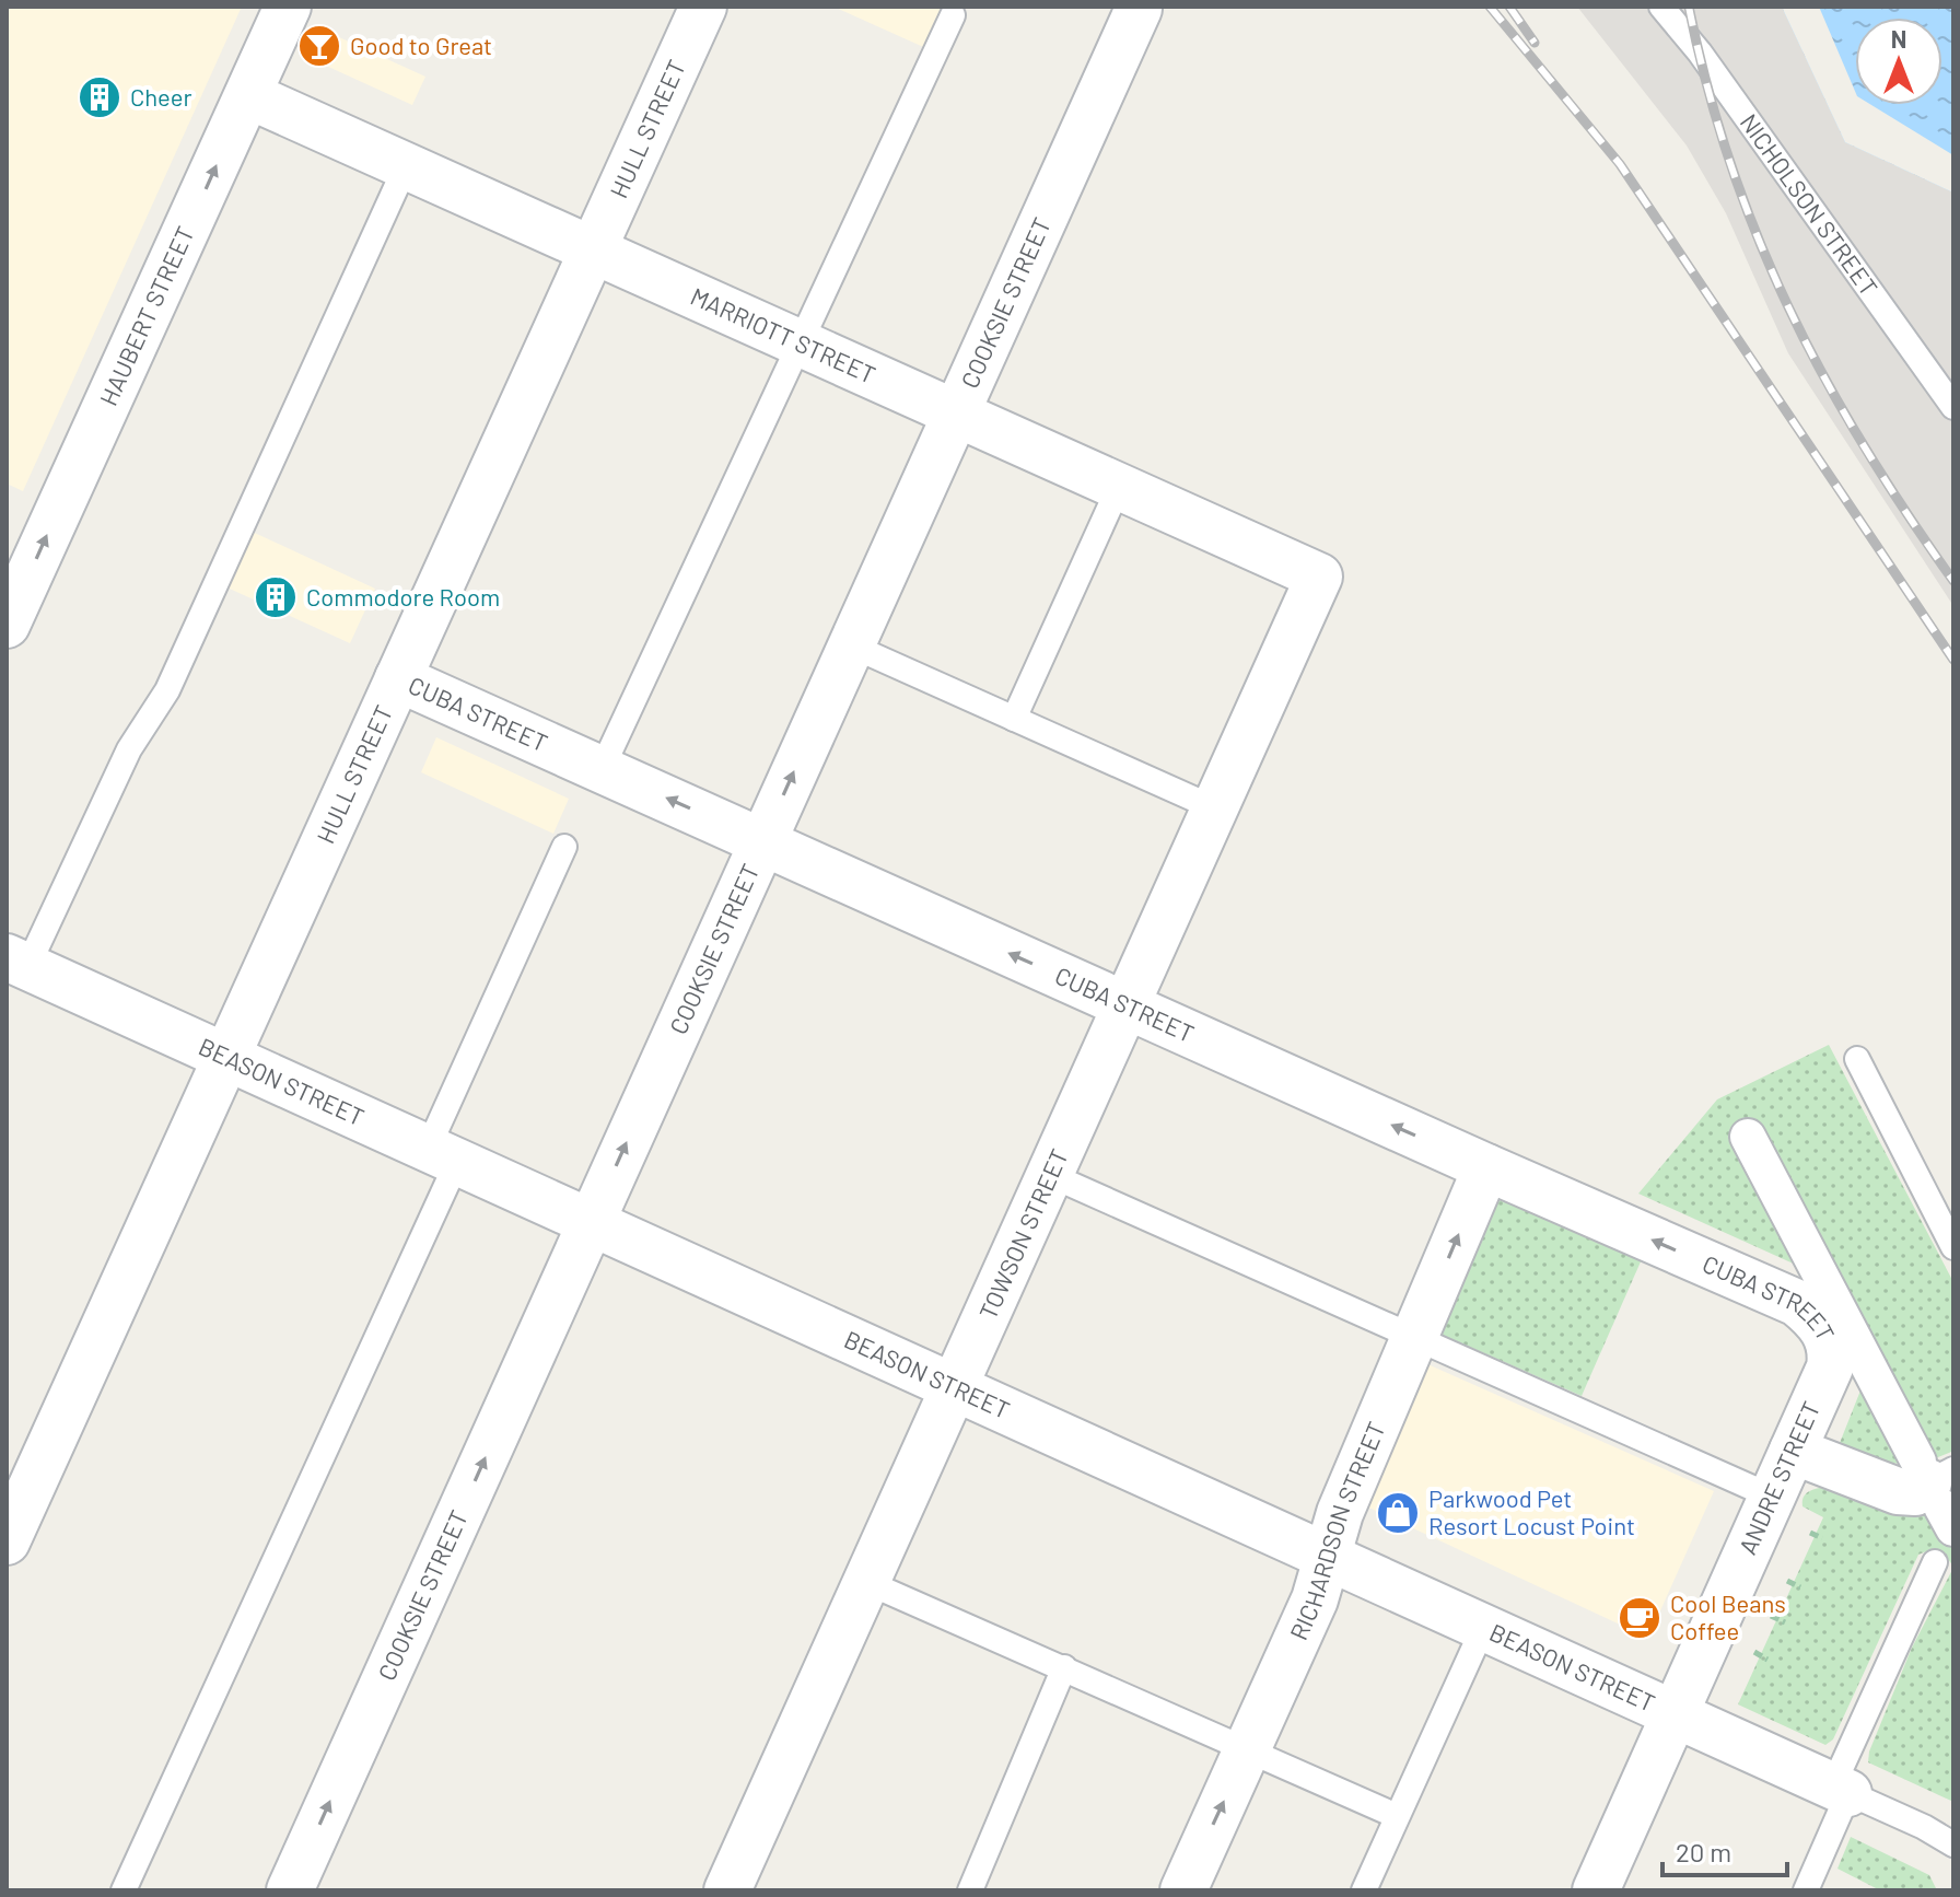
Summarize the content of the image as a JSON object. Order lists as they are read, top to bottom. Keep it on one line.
{"streets":{"street":["HULL STREET","COOKSIE STREET","HAUBERT STREET","MARRIOTT STREET","CUBA STREET","BEASON STREET","TOWSON STREET","ANDRE STREET","RICHARDSON STREET"],"lane":["NICHOLSON STREET"]},"crossings":[["HULL STREET","MARRIOTT STREET"],["HULL STREET","CUBA STREET"],["HULL STREET","BEASON STREET"],["COOKSIE STREET","MARRIOTT STREET"],["COOKSIE STREET","CUBA STREET"],["COOKSIE STREET","BEASON STREET"],["HAUBERT STREET","MARRIOTT STREET"],["MARRIOTT STREET","TOWSON STREET"],["CUBA STREET","TOWSON STREET"],["CUBA STREET","ANDRE STREET"],["CUBA STREET","RICHARDSON STREET"],["BEASON STREET","TOWSON STREET"],["BEASON STREET","ANDRE STREET"],["BEASON STREET","RICHARDSON STREET"]],"one_way":["COOKSIE STREET","HAUBERT STREET","CUBA STREET","RICHARDSON STREET"],"places":{"bar":["Good to Great"],"building":["Cheer","Commodore Room"],"shop":["Parkwood Pet Resort Locust Point"],"cafe":["Cool Beans Coffee"]},"scale_bar":"20 m","north":"top"}
